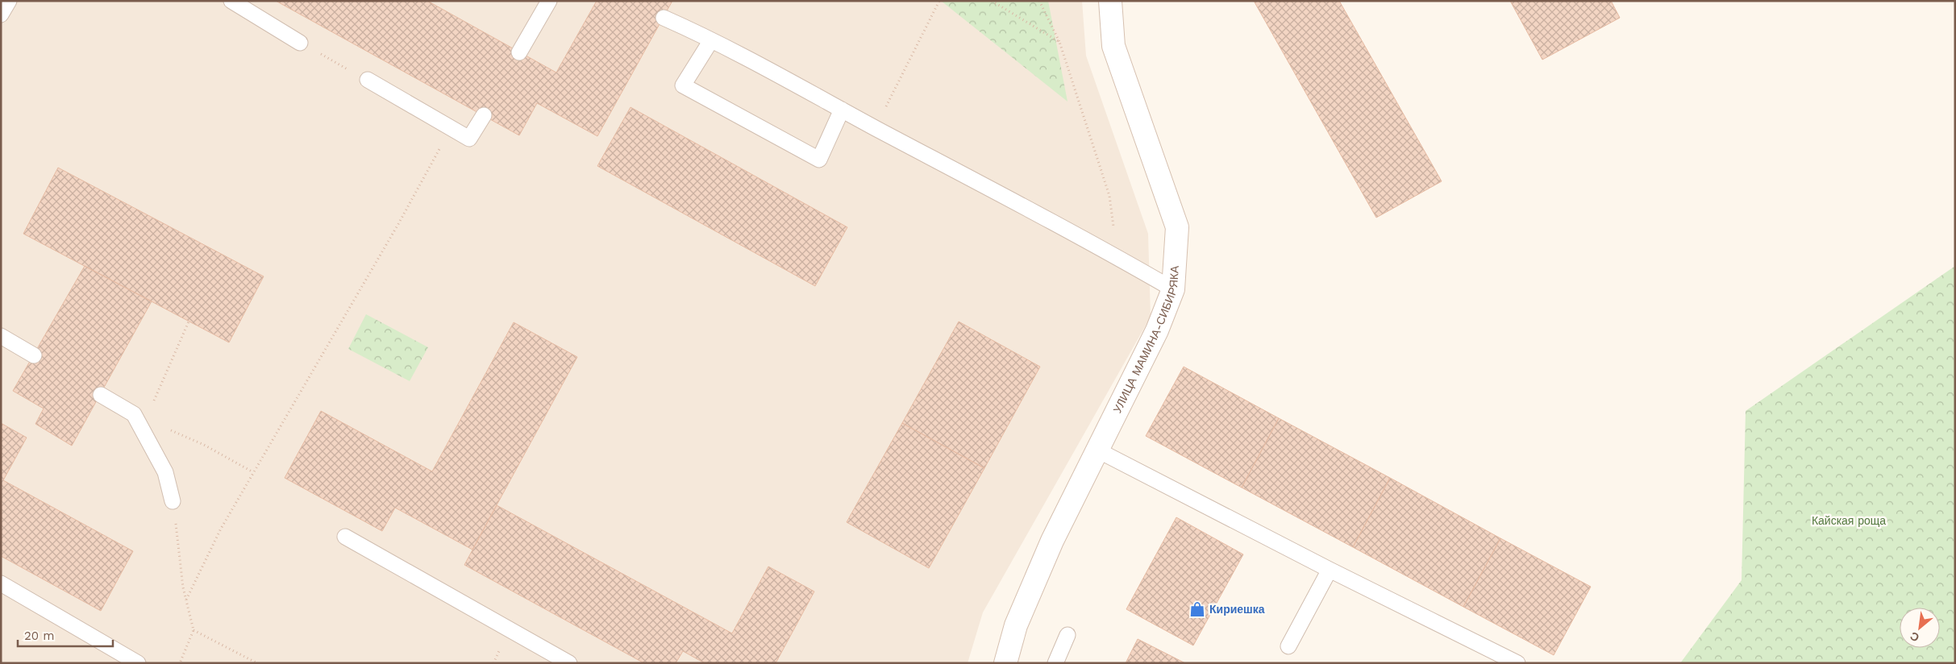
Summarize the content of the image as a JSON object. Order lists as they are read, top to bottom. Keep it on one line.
{"streets":{"street":["УЛИЦА МАМИНА-СИБИРЯКА"]},"parks":["Кайская роща"],"places":{"shop":["Кириешка"]},"scale_bar":"20 m","north":"bottom left"}
